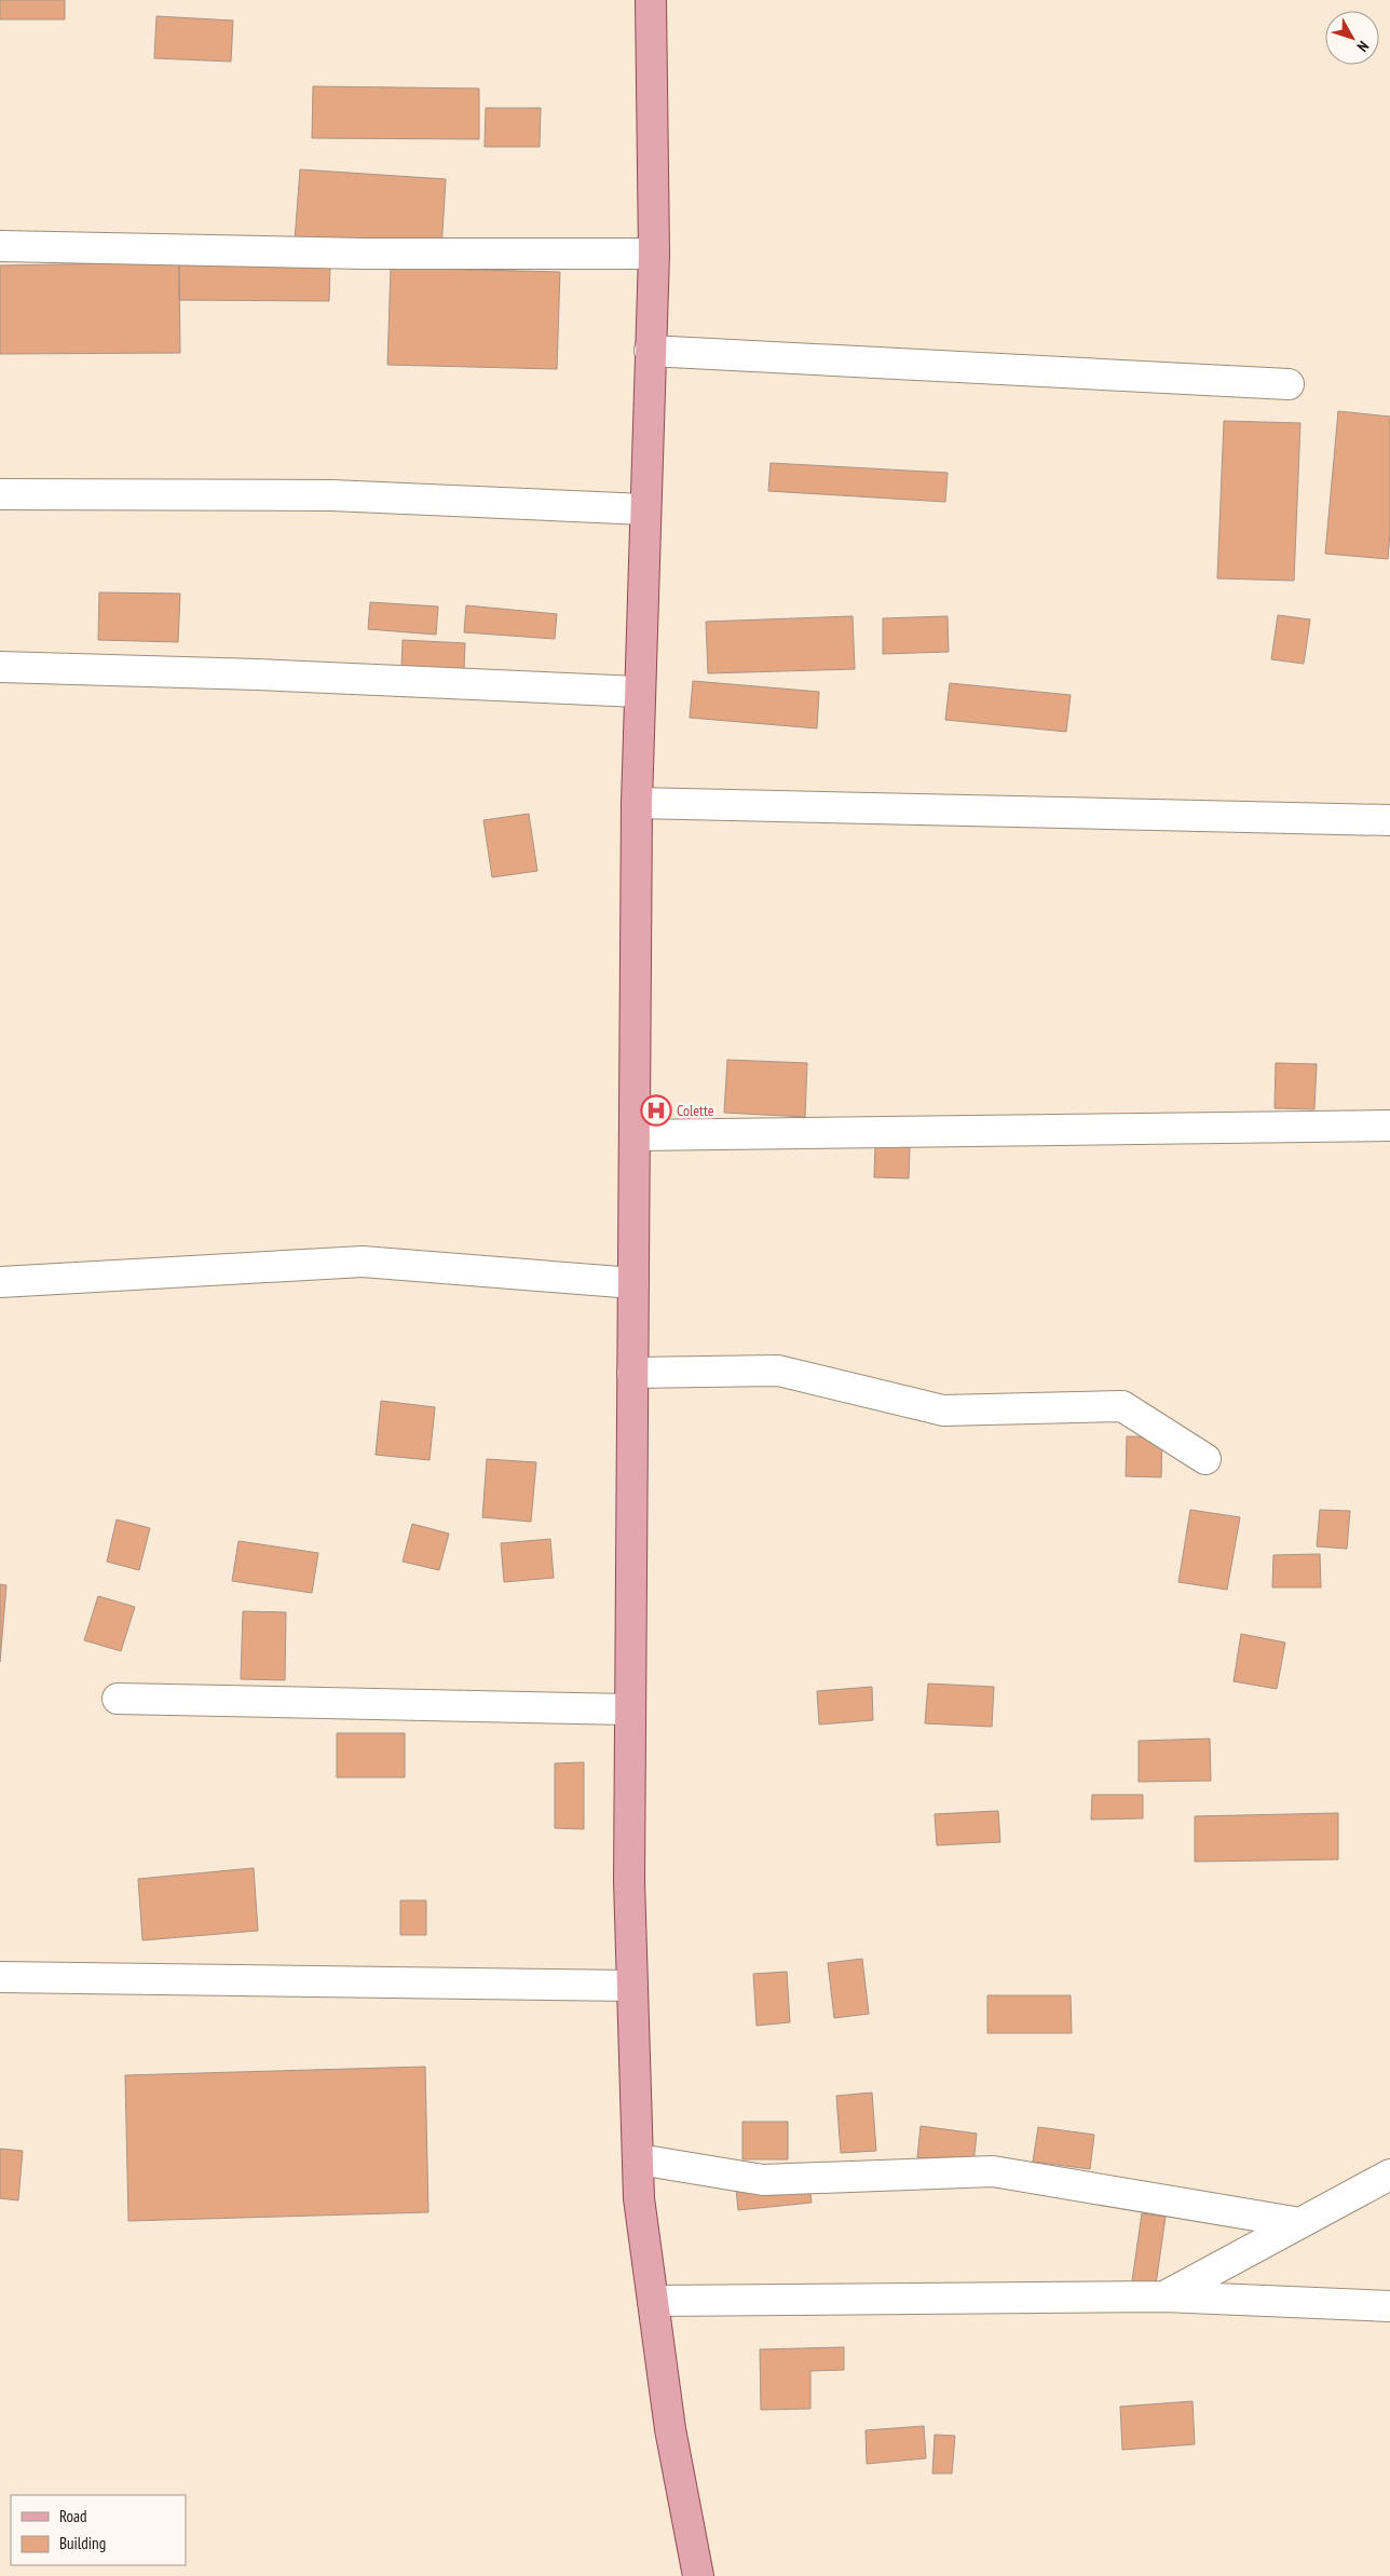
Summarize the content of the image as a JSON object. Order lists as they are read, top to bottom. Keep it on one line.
{"places":{"hospital":["Colette"]},"legend":["Road","Building"],"north":"bottom right"}
